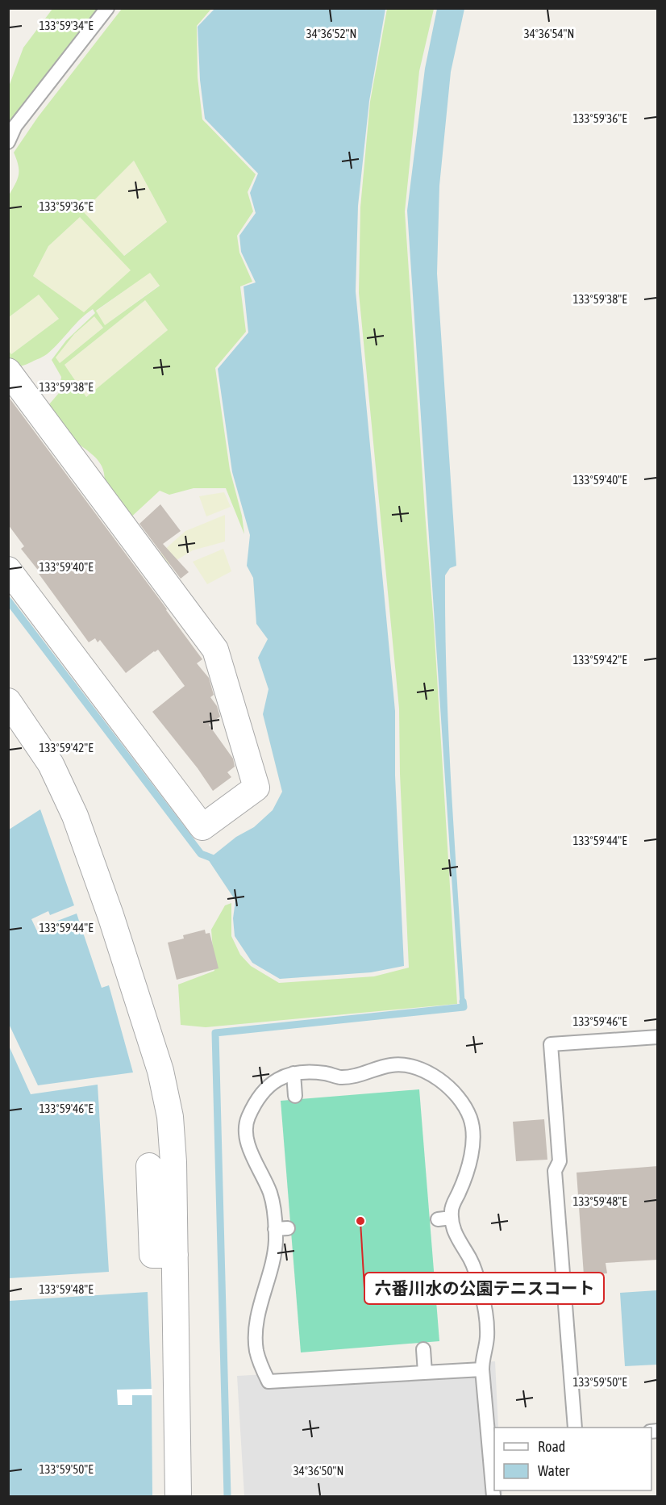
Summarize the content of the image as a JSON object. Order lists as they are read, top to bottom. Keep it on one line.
{"places":["六番川水の公園テニスコート"],"legend":["Road","Water"],"coordinates":["133°59'34\"E","34°36'52\"N","34°36'54\"N","133°59'36\"E","133°59'38\"E","133°59'40\"E","133°59'42\"E","133°59'44\"E","133°59'46\"E","133°59'48\"E","133°59'50\"E","34°36'50\"N"]}
